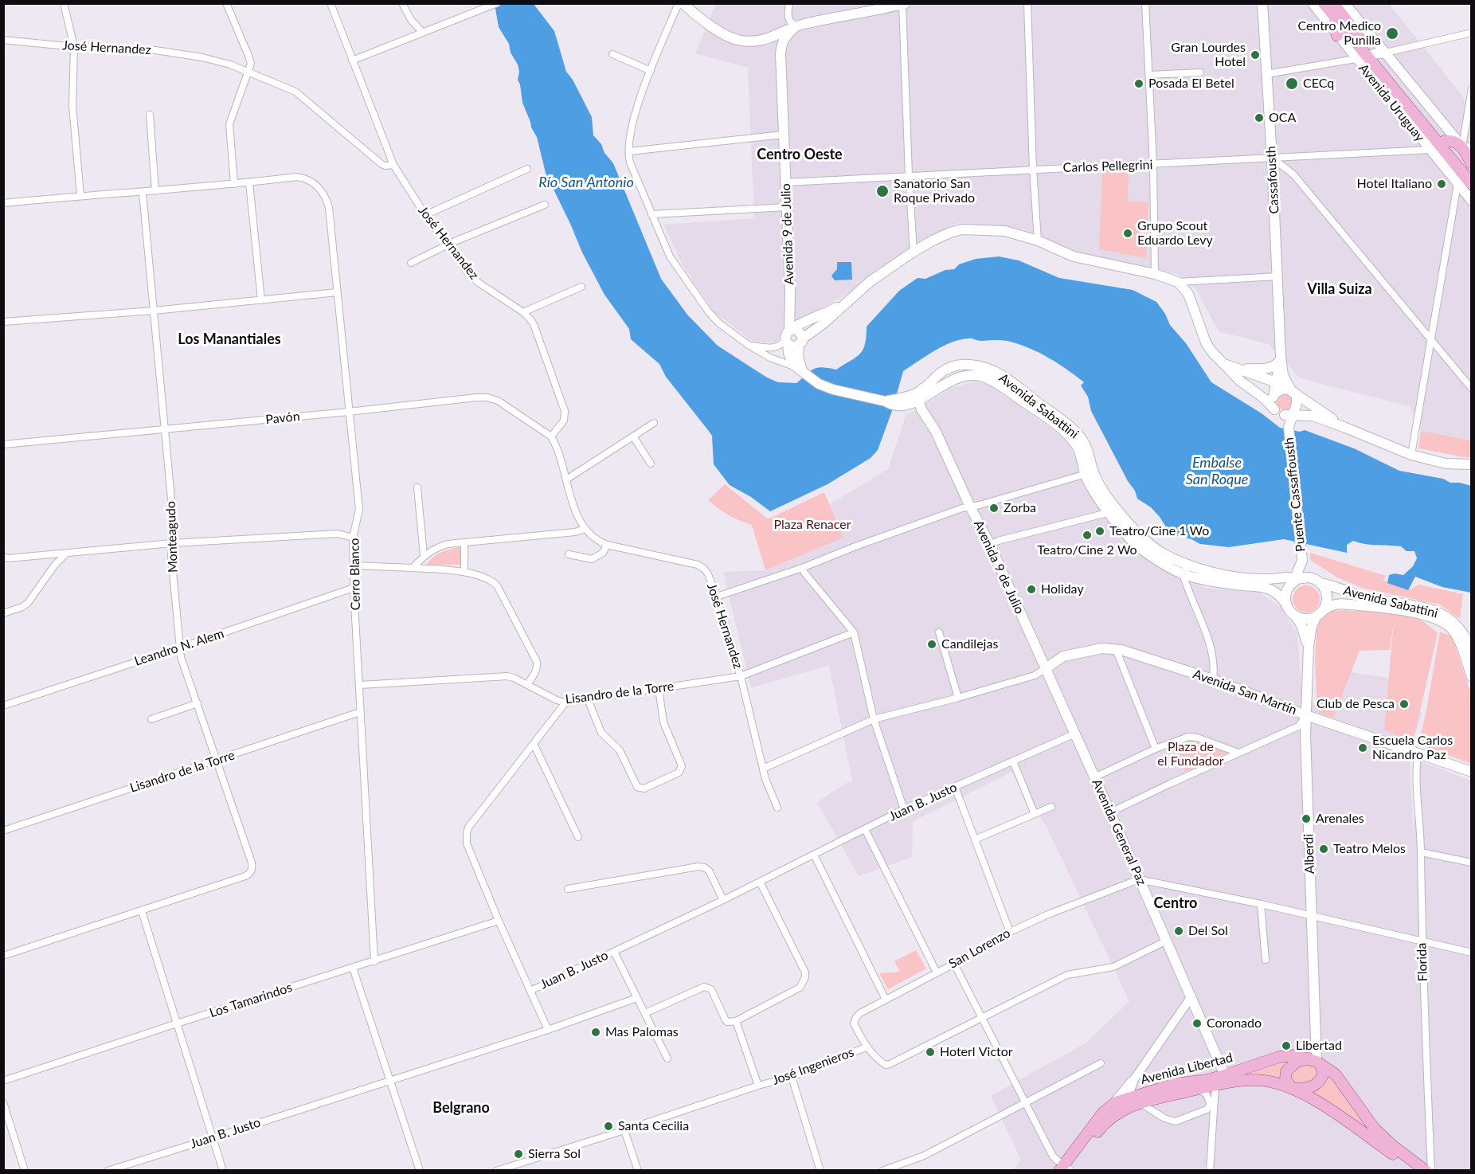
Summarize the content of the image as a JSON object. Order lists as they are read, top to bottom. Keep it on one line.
{"streets":{"main road":["Avenida Uruguay","Cassafousth","Avenida 9 de Julio","Avenida Sabattini","Puente Cassaffousth","Avenida San Martín","Avenida General Paz","Alberdi","Avenida Libertad"],"street":["José Hernandez","Carlos Pellegrini","Pavón","Monteagudo","Cerro Blanco","Leandro N. Alem","Lisandro de la Torre","Juan B. Justo","San Lorenzo","Florida","Los Tamarindos","José Ingenieros"]},"crossings":[["José Hernandez","Pavón"],["José Hernandez","Lisandro de la Torre"],["Avenida Uruguay","Carlos Pellegrini"],["Carlos Pellegrini","Cassafousth"],["Carlos Pellegrini","Avenida 9 de Julio"],["Cassafousth","Puente Cassaffousth"],["Avenida 9 de Julio","Avenida Sabattini"],["Avenida 9 de Julio","Avenida San Martín"],["Avenida 9 de Julio","Avenida General Paz"],["Avenida Sabattini","Puente Cassaffousth"],["Avenida Sabattini","Alberdi"],["Pavón","Monteagudo"],["Pavón","Cerro Blanco"],["Puente Cassaffousth","Alberdi"],["Monteagudo","Leandro N. Alem"],["Monteagudo","Lisandro de la Torre"],["Cerro Blanco","Leandro N. Alem"],["Cerro Blanco","Lisandro de la Torre"],["Cerro Blanco","Los Tamarindos"],["Avenida San Martín","Avenida General Paz"],["Avenida San Martín","Alberdi"],["Avenida San Martín","Florida"],["Juan B. Justo","Avenida General Paz"],["Avenida General Paz","San Lorenzo"],["Avenida General Paz","José Ingenieros"],["Avenida General Paz","Avenida Libertad"],["Alberdi","Avenida Libertad"],["San Lorenzo","José Ingenieros"],["Florida","Avenida Libertad"]],"districts":["Centro Oeste","Villa Suiza","Los Manantiales","Centro","Belgrano"],"water":["Río San Antonio","Embalse San Roque"],"parks":["Plaza Renacer","Plaza de el Fundador"],"places":["Centro Medico Punilla","Gran Lourdes Hotel","Posada El Betel","CECq","OCA","Hotel Italiano","Sanatorio San Roque Privado","Grupo Scout Eduardo Levy","Zorba","Teatro/Cine 1 Wo","Teatro/Cine 2 Wo","Holiday","Candilejas","Club de Pesca","Escuela Carlos Nicandro Paz","Arenales","Teatro Melos","Del Sol","Coronado","Mas Palomas","Libertad","Hoterl Victor","Santa Cecilia","Sierra Sol"]}
